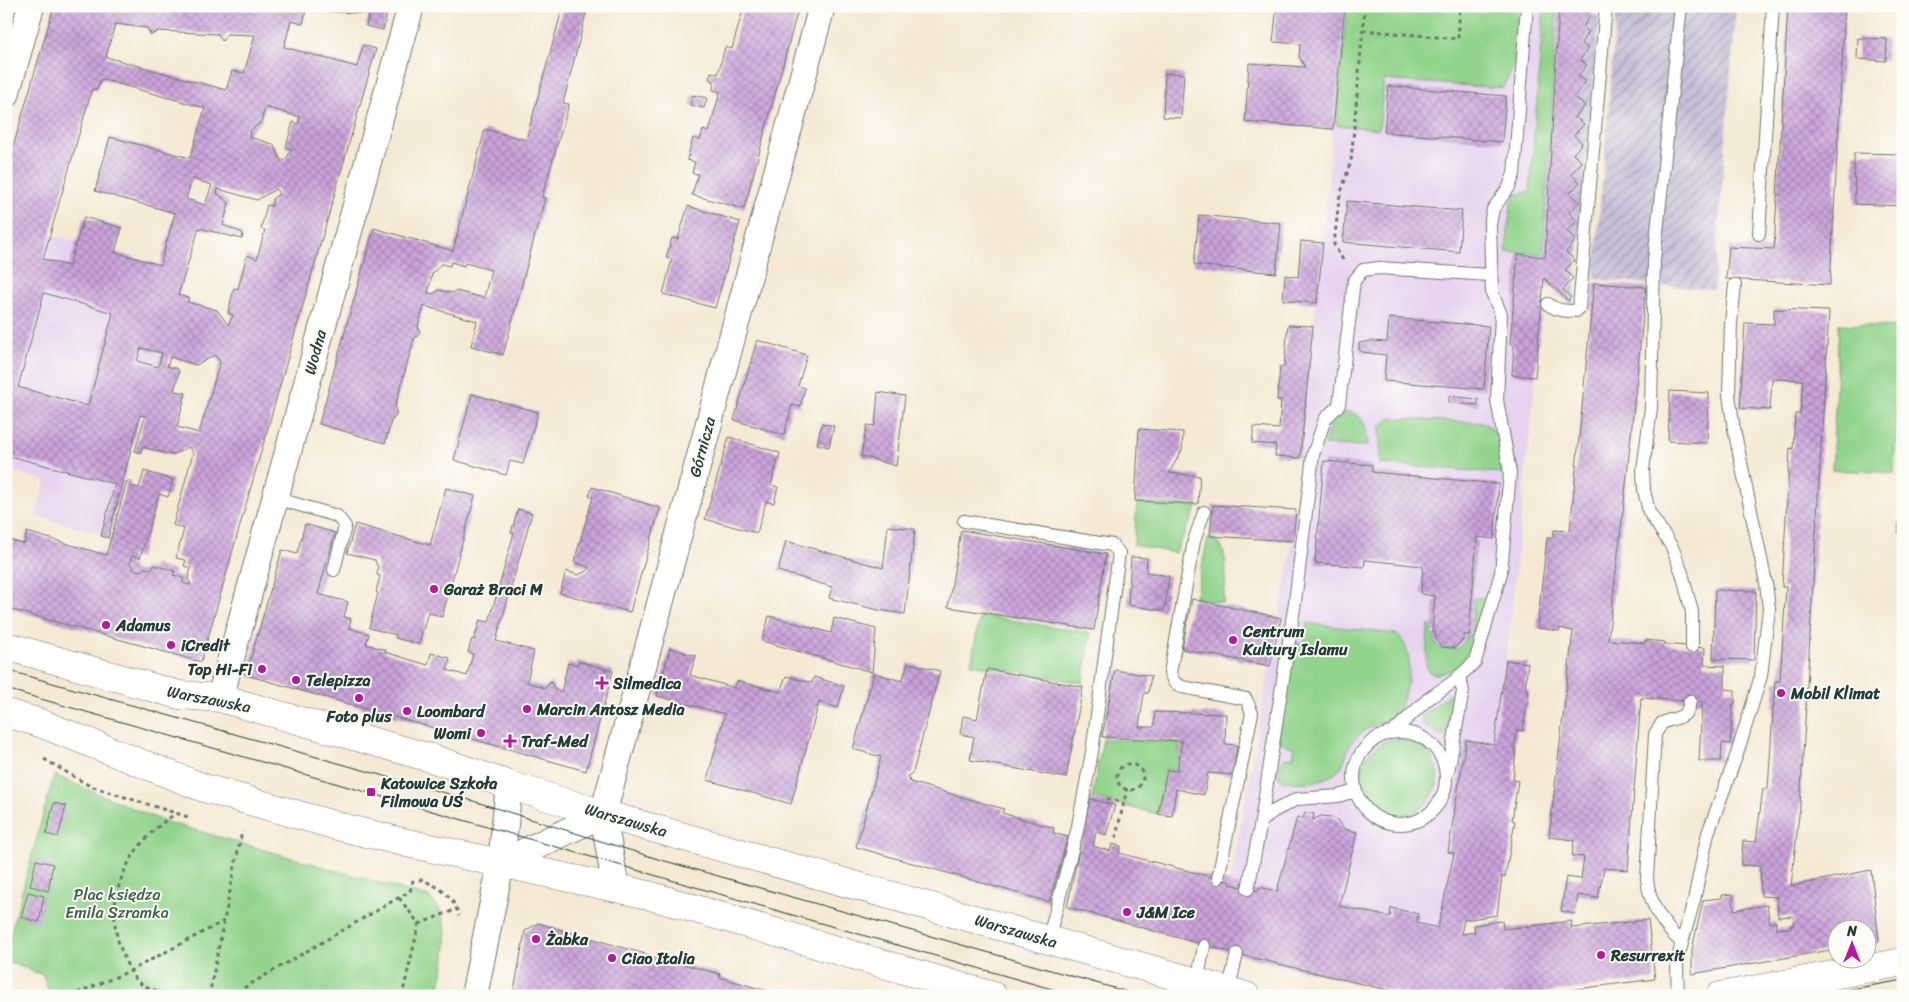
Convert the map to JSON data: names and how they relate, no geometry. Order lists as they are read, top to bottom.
{
  "streets": {
    "street": ["Wodna", "Górnicza", "Warszawska"]
  },
  "crossings": [
    ["Wodna", "Warszawska"],
    ["Górnicza", "Warszawska"]
  ],
  "parks": ["Plac księdza Emila Szramka"],
  "places": {
    "other": [
      "Garaż Braci M",
      "Adamus",
      "Centrum Kultury Islamu",
      "iCredit",
      "Top Hi-Fi",
      "Telepizza",
      "Mobil Klimat",
      "Foto plus",
      "Marcin Antosz Media",
      "Loombard",
      "Womi",
      "J&M Ice",
      "Żabka",
      "Resurrexit",
      "Ciao Italia"
    ],
    "health": ["Silmedica", "Traf-Med"],
    "transit": ["Katowice Szkoła Filmowa UŚ"]
  },
  "north": "top"
}
